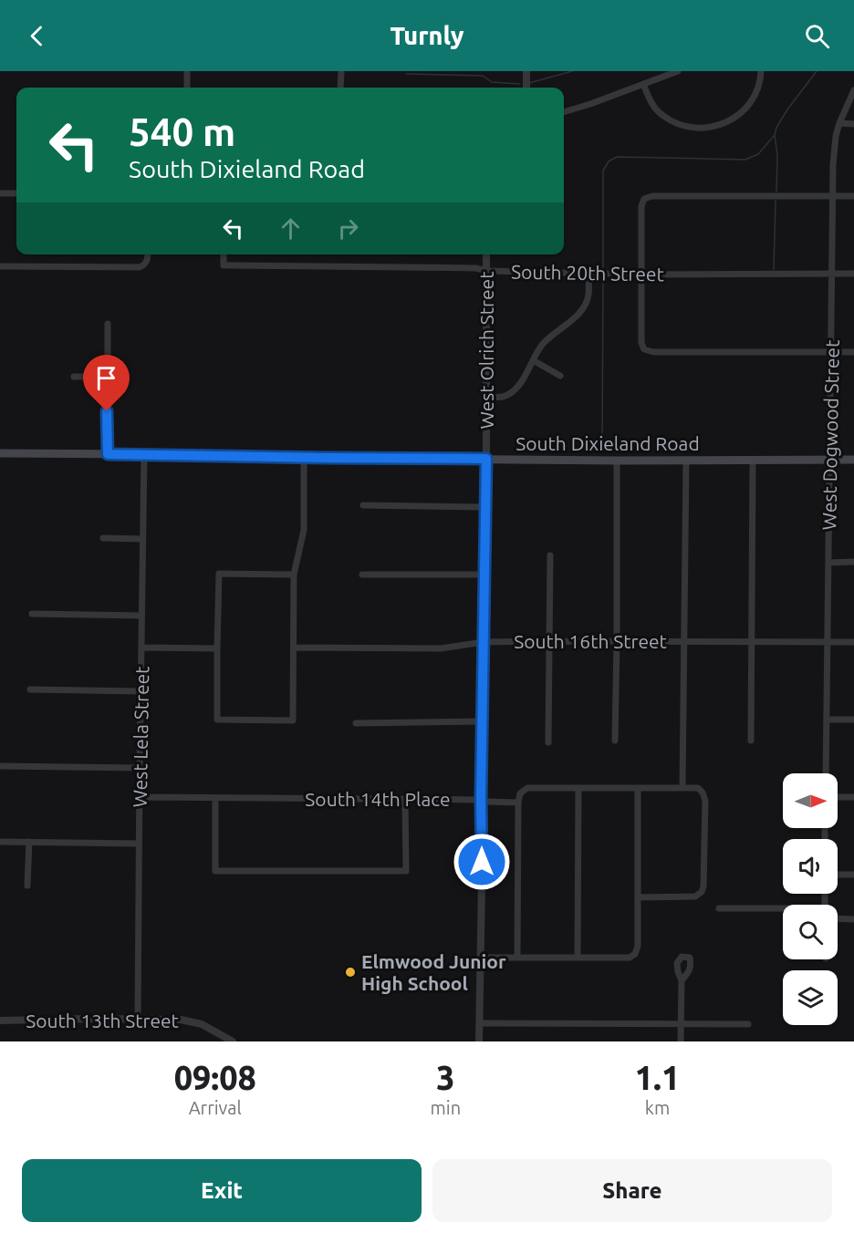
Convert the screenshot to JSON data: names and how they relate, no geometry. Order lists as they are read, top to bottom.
{
  "streets": {
    "main road": ["South Dixieland Road"],
    "street": [
      "South 20th Street",
      "West Olrich Street",
      "West Dogwood Street",
      "South 16th Street",
      "West Lela Street",
      "South 14th Place",
      "South 13th Street"
    ]
  },
  "crossings": [
    ["South 20th Street", "West Olrich Street"],
    ["South 20th Street", "West Dogwood Street"],
    ["West Olrich Street", "South Dixieland Road"],
    ["West Olrich Street", "South 16th Street"],
    ["West Olrich Street", "South 14th Place"],
    ["West Dogwood Street", "South Dixieland Road"],
    ["West Dogwood Street", "South 16th Street"],
    ["South Dixieland Road", "West Lela Street"],
    ["West Lela Street", "South 14th Place"],
    ["West Lela Street", "South 13th Street"]
  ],
  "places": ["Elmwood Junior High School"],
  "north": "right",
  "page": {
    "header": "Turnly",
    "turn": ["540 m", "South Dixieland Road"],
    "eta": [
      "09:08",
      "Arrival",
      "3",
      "min",
      "1.1",
      "km"
    ],
    "buttons": ["Exit", "Share"]
  }
}
